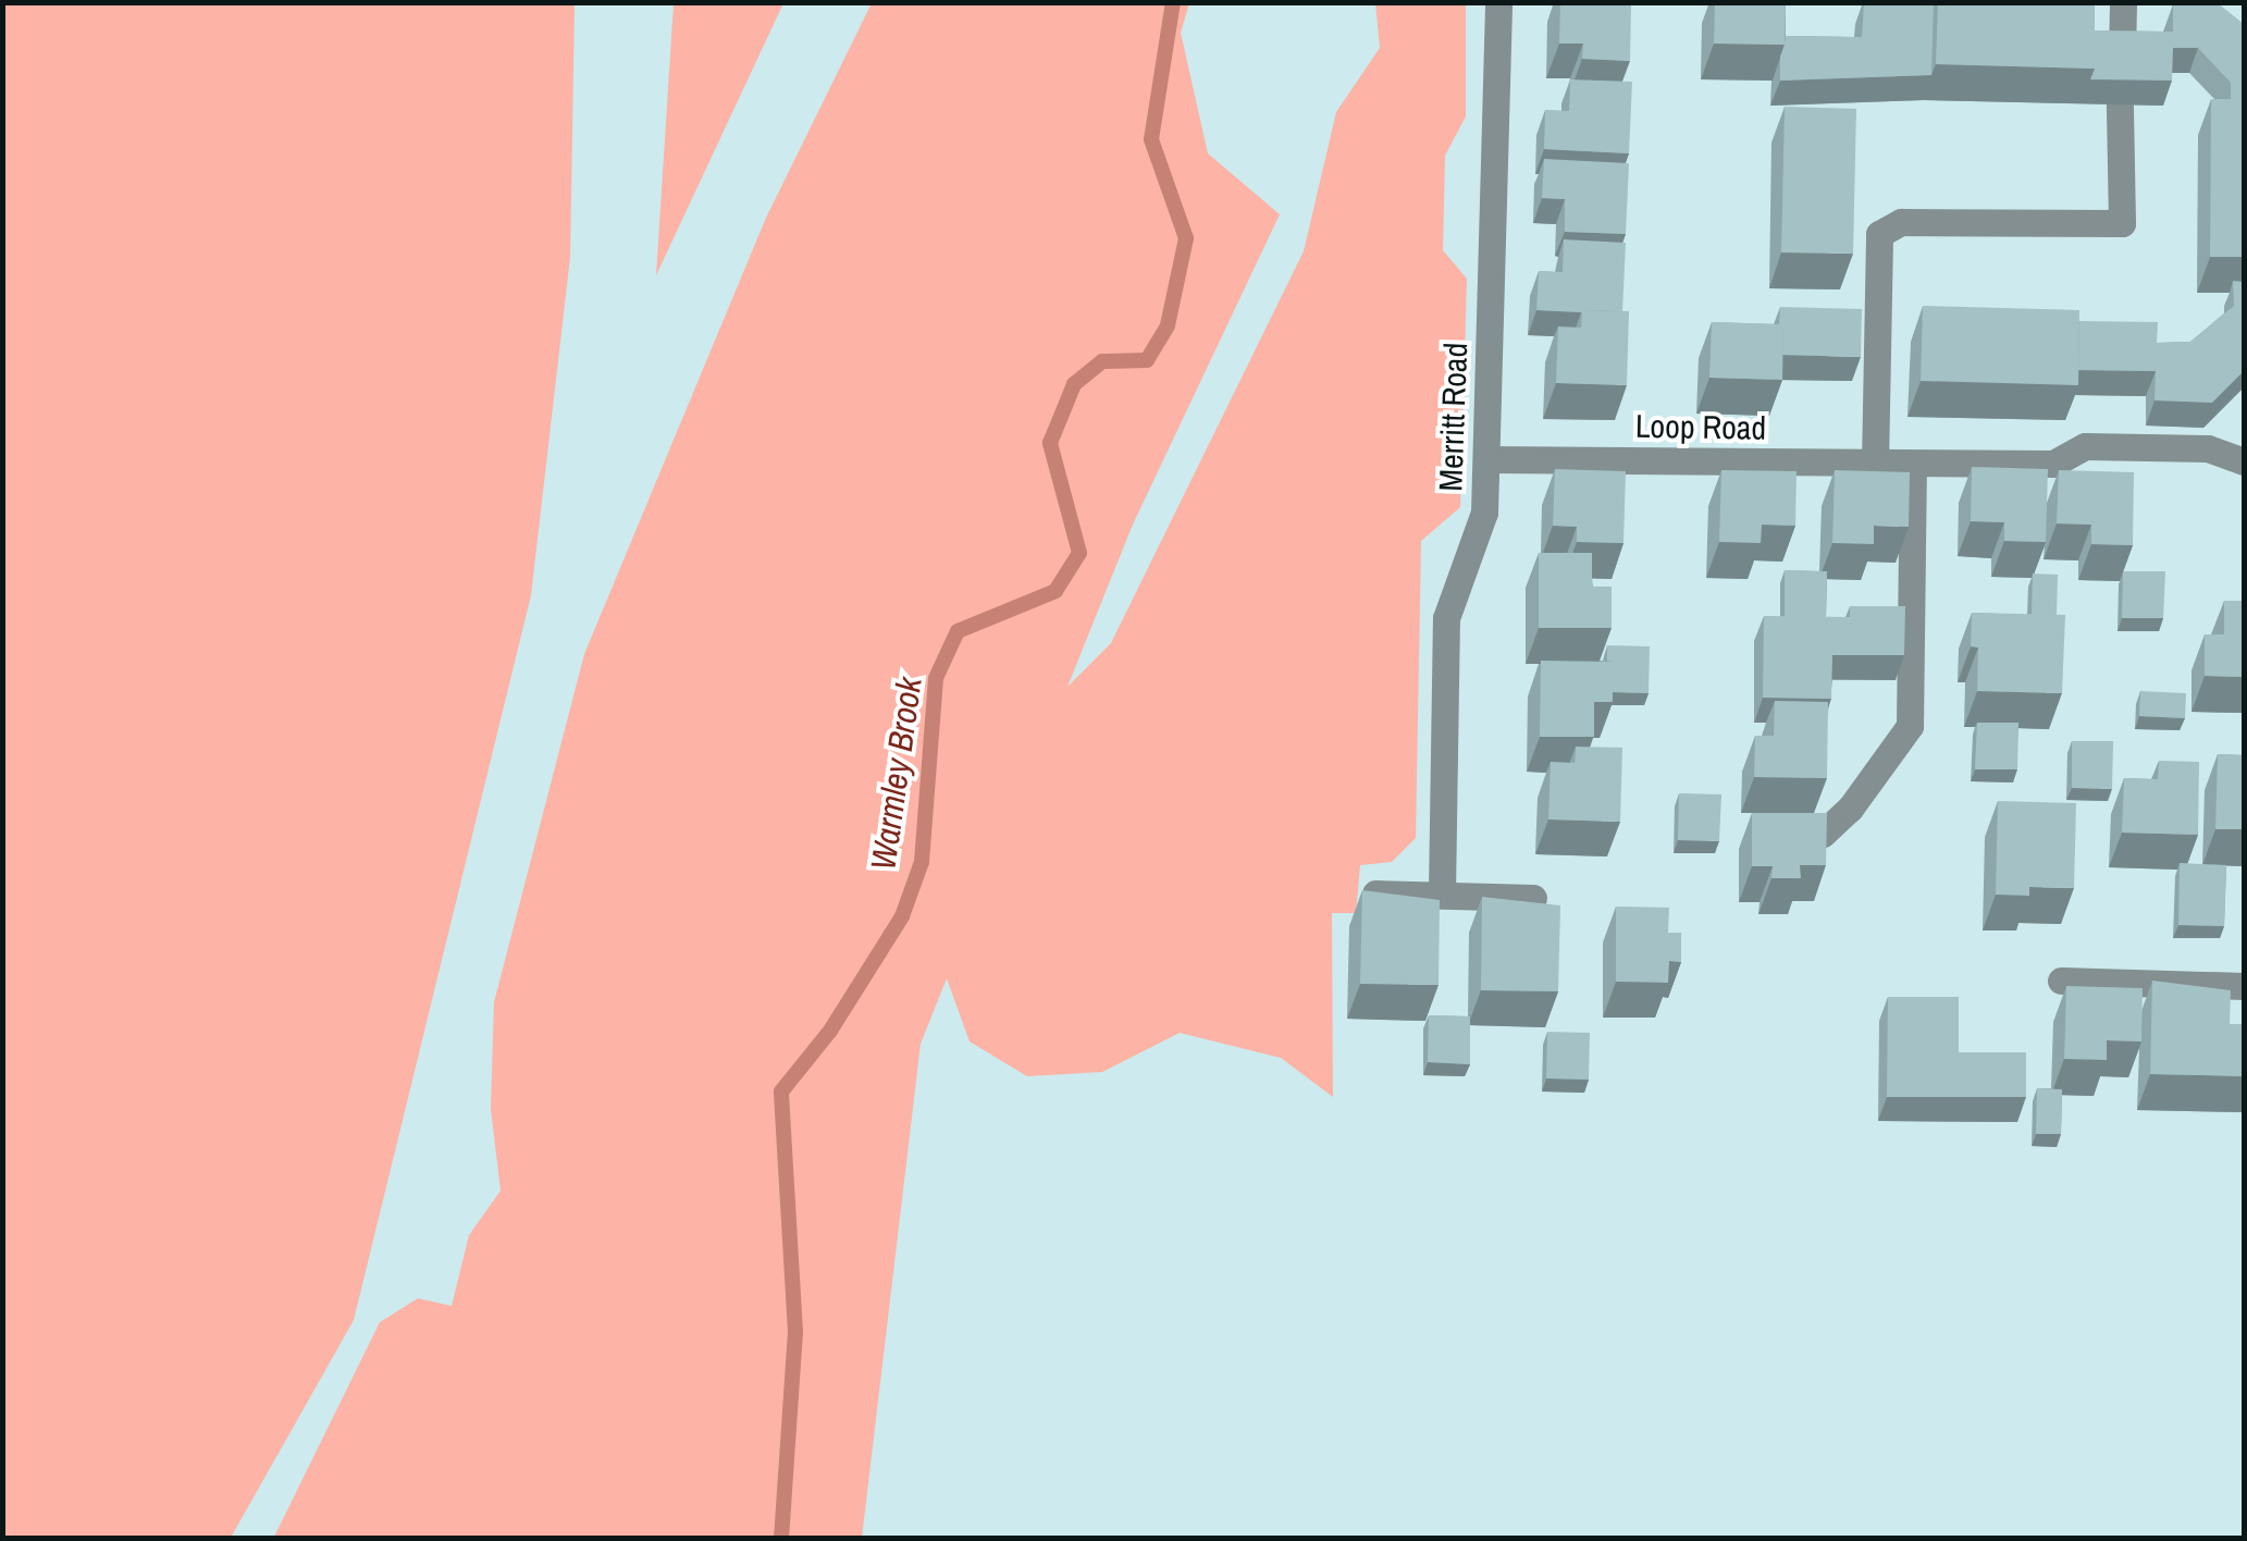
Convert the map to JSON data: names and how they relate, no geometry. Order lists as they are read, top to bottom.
{
  "streets": {
    "street": ["Merritt Road", "Loop Road"]
  },
  "crossings": [
    ["Merritt Road", "Loop Road"]
  ],
  "water": ["Warmley Brook"]
}
